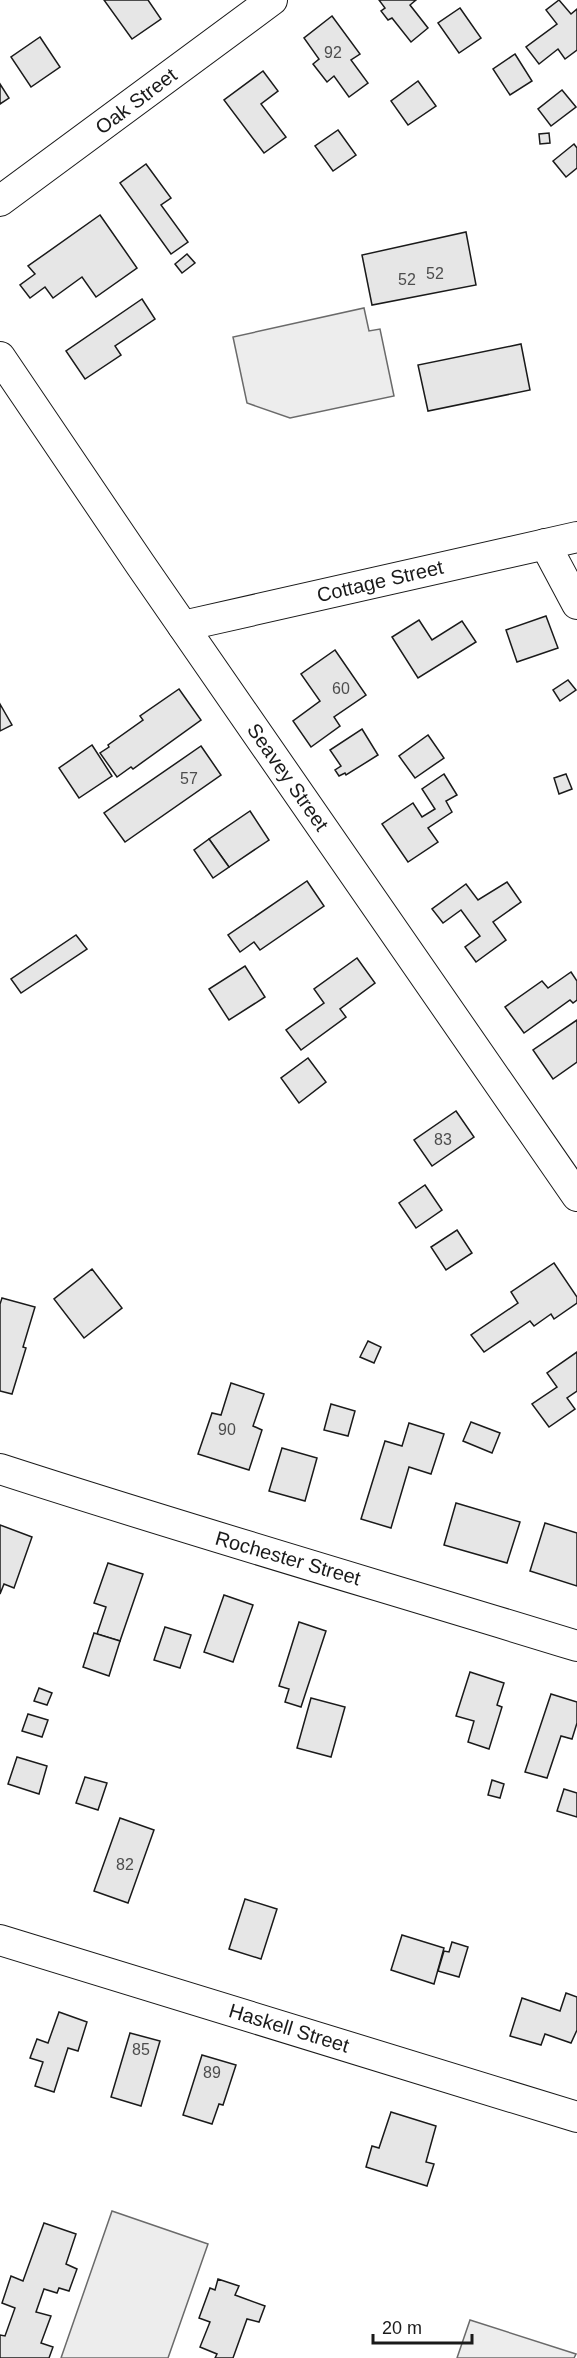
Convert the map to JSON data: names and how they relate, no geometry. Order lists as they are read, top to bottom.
{
  "streets": {
    "street": [
      "Oak Street",
      "Cottage Street",
      "Seavey Street",
      "Rochester Street",
      "Haskell Street"
    ]
  },
  "crossings": [
    ["Cottage Street", "Seavey Street"]
  ],
  "house_numbers": [
    "92",
    "52",
    "52",
    "60",
    "57",
    "83",
    "90",
    "82",
    "85",
    "89"
  ],
  "scale_bar": "20 m"
}
